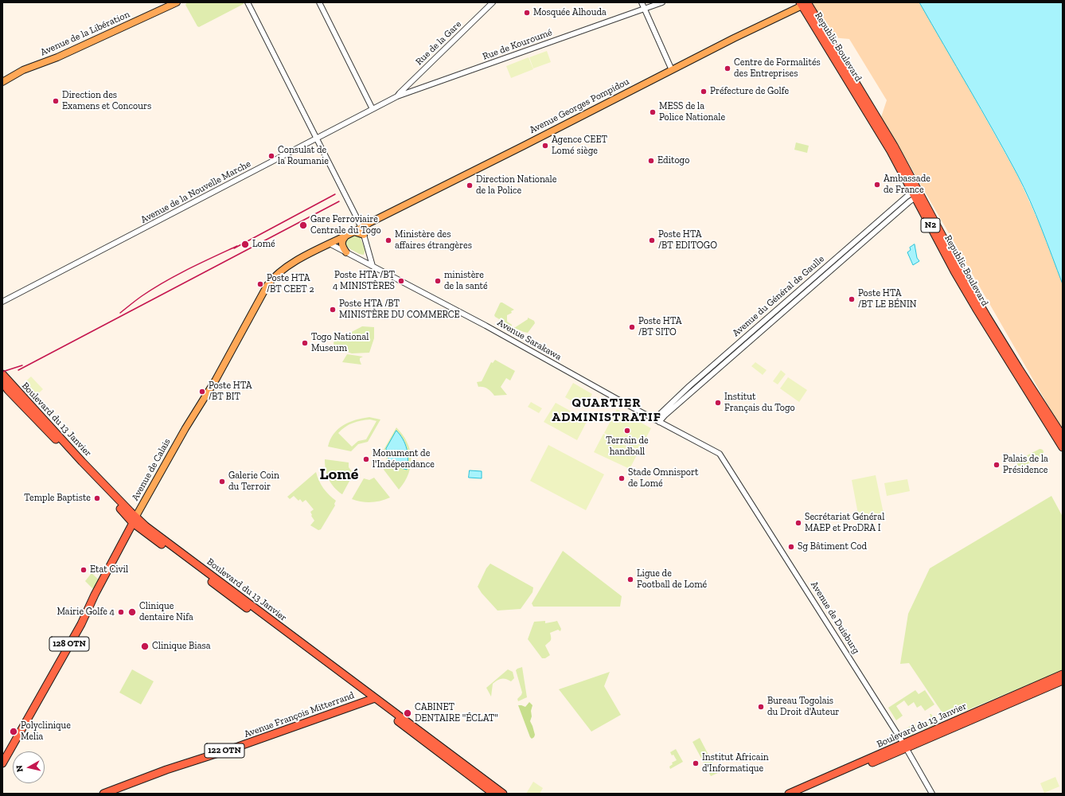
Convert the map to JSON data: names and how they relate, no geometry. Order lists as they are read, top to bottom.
{
  "streets": {
    "highway": [
      "Republic Boulevard",
      "N2",
      "Boulevard du 13 Janvier",
      "Avenue de Calais",
      "128 OTN",
      "Avenue François Mitterrand",
      "122 OTN"
    ],
    "main road": ["Avenue de la Libération", "Avenue Georges Pompidou"],
    "street": [
      "Rue de la Gare",
      "Rue de Kouroumé",
      "Avenue de la Nouvelle Marche",
      "Avenue du Général de Gaulle",
      "Avenue Sarakawa",
      "Avenue de Duisburg"
    ]
  },
  "crossings": [
    ["Rue de la Gare", "Rue de Kouroumé"],
    ["Rue de la Gare", "Avenue de la Nouvelle Marche"],
    ["Rue de Kouroumé", "Avenue de la Nouvelle Marche"],
    ["Republic Boulevard", "Avenue Georges Pompidou"],
    ["Republic Boulevard", "Avenue du Général de Gaulle"],
    ["Avenue Georges Pompidou", "Avenue de Calais"],
    ["Avenue du Général de Gaulle", "Avenue Sarakawa"],
    ["Avenue Sarakawa", "Avenue de Calais"],
    ["Avenue Sarakawa", "Avenue de Duisburg"],
    ["Boulevard du 13 Janvier", "Avenue de Calais"],
    ["Boulevard du 13 Janvier", "Avenue de Duisburg"],
    ["Boulevard du 13 Janvier", "Avenue François Mitterrand"]
  ],
  "districts": ["QUARTIER ADMINISTRATIF", "Lomé"],
  "places": [
    "Mosquée Alhouda",
    "Centre de Formalités des Entreprises",
    "Préfecture de Golfe",
    "Direction des Examens et Concours",
    "MESS de la Police Nationale",
    "Agence CEET Lomé siège",
    "Consulat de la Roumanie",
    "Editogo",
    "Ambassade de France",
    "Direction Nationale de la Police",
    "Gare Ferroviaire Centrale du Togo",
    "Ministère des affaires étrangères",
    "Poste HTA /BT EDITOGO",
    "Lomé",
    "Poste HTA /BT 4 MINISTÈRES",
    "ministère de la santé",
    "Poste HTA /BT CEET 2",
    "Poste HTA /BT LE BÉNIN",
    "Poste HTA /BT MINISTÈRE DU COMMERCE",
    "Poste HTA /BT SITO",
    "Togo National Museum",
    "Poste HTA /BT BIT",
    "Institut Français du Togo",
    "Terrain de handball",
    "Monument de l'Indépendance",
    "Palais de la Présidence",
    "Stade Omnisport de Lomé",
    "Galerie Coin du Terroir",
    "Temple Baptiste",
    "Secrétariat Général MAEP et ProDRA I",
    "Sg Bâtiment Cod",
    "Etat Civil",
    "Ligue de Football de Lomé",
    "Mairie Golfe 4",
    "Clinique dentaire Nifa",
    "Clinique Biasa",
    "Bureau Togolais du Droit d'Auteur",
    "CABINET DENTAIRE \"ÉCLAT\"",
    "Polyclinique Melia",
    "Institut Africain d'Informatique"
  ],
  "north": "left"
}
